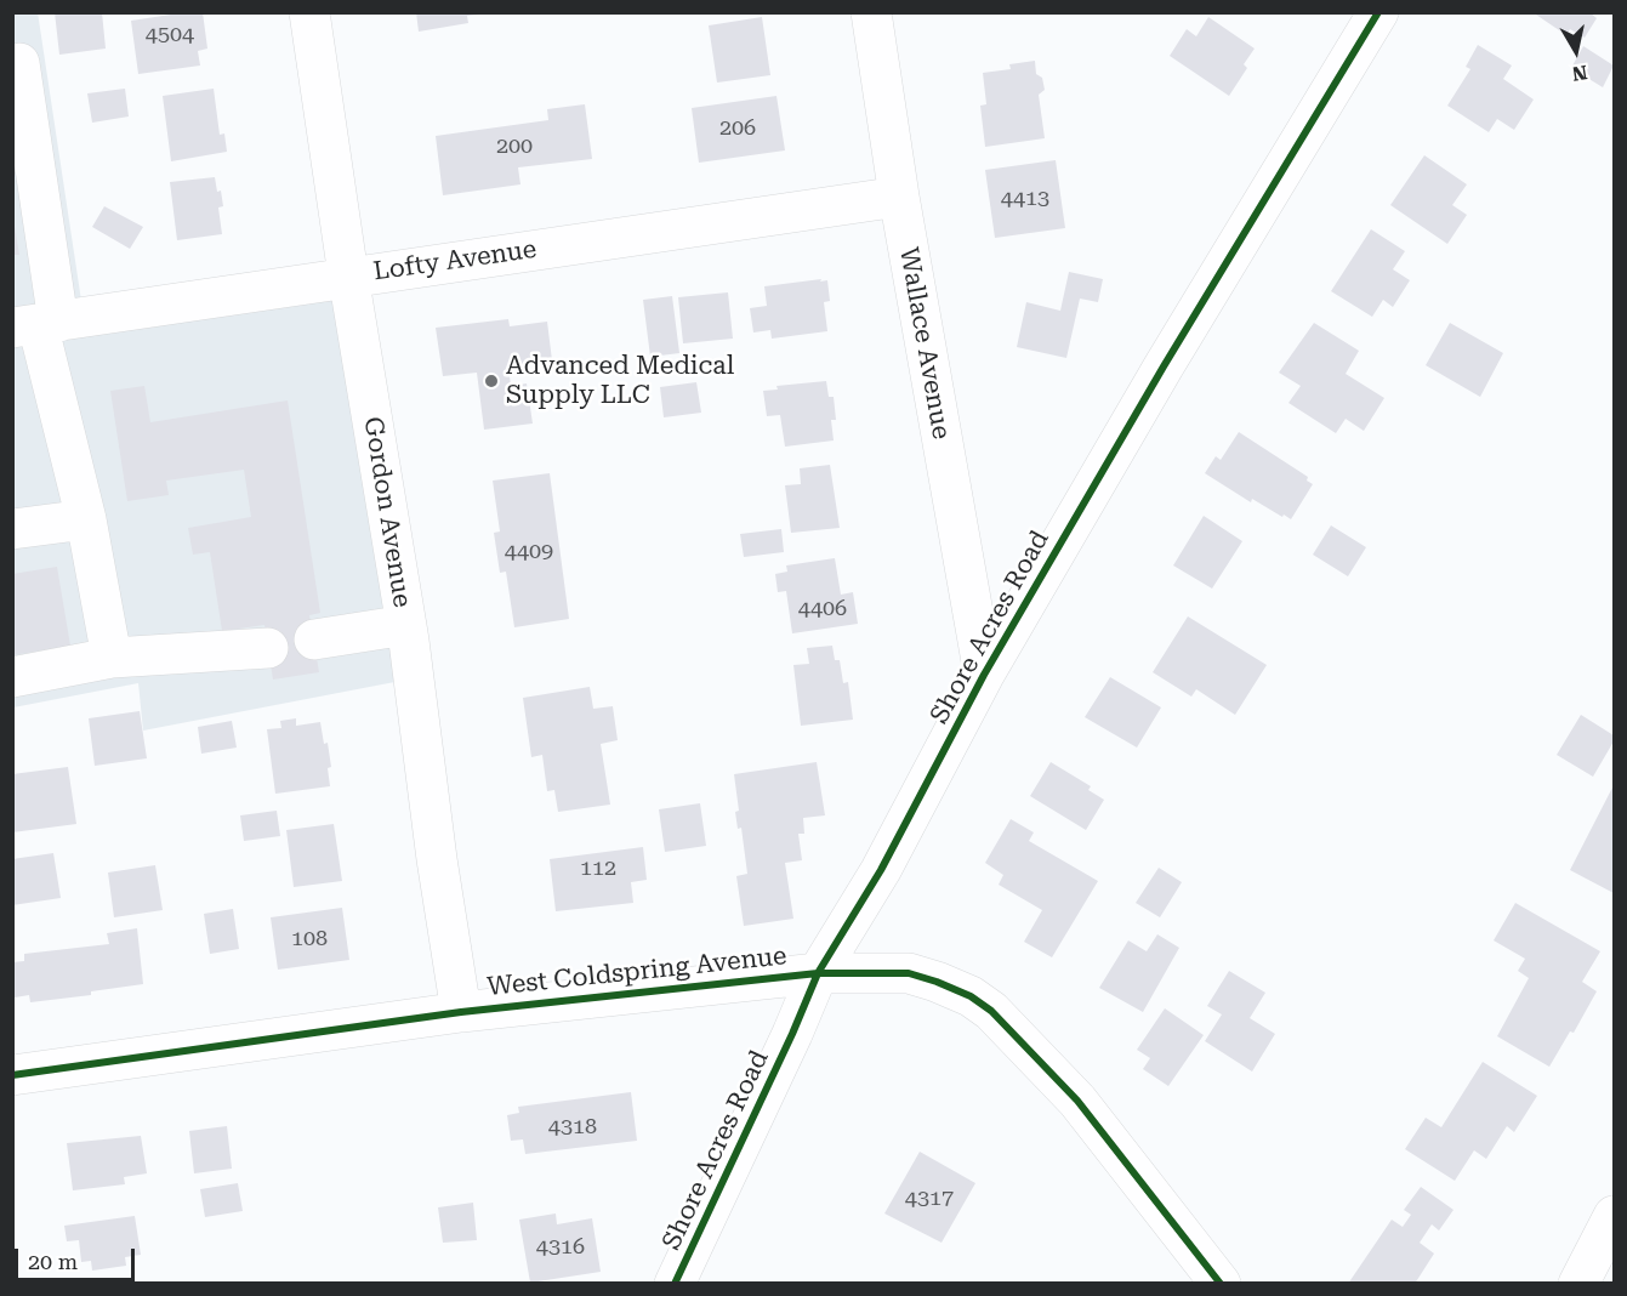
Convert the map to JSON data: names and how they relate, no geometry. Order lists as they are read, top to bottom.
{
  "streets": {
    "street": [
      "Lofty Avenue",
      "Wallace Avenue",
      "Gordon Avenue",
      "Shore Acres Road",
      "West Coldspring Avenue"
    ]
  },
  "crossings": [
    ["Lofty Avenue", "Wallace Avenue"],
    ["Lofty Avenue", "Gordon Avenue"],
    ["Wallace Avenue", "Shore Acres Road"],
    ["Gordon Avenue", "West Coldspring Avenue"],
    ["Shore Acres Road", "West Coldspring Avenue"]
  ],
  "places": ["Advanced Medical Supply LLC"],
  "house_numbers": [
    "4504",
    "206",
    "200",
    "4413",
    "4409",
    "4406",
    "112",
    "108",
    "4318",
    "4317",
    "4316"
  ],
  "scale_bar": "20 m",
  "north": "bottom"
}
